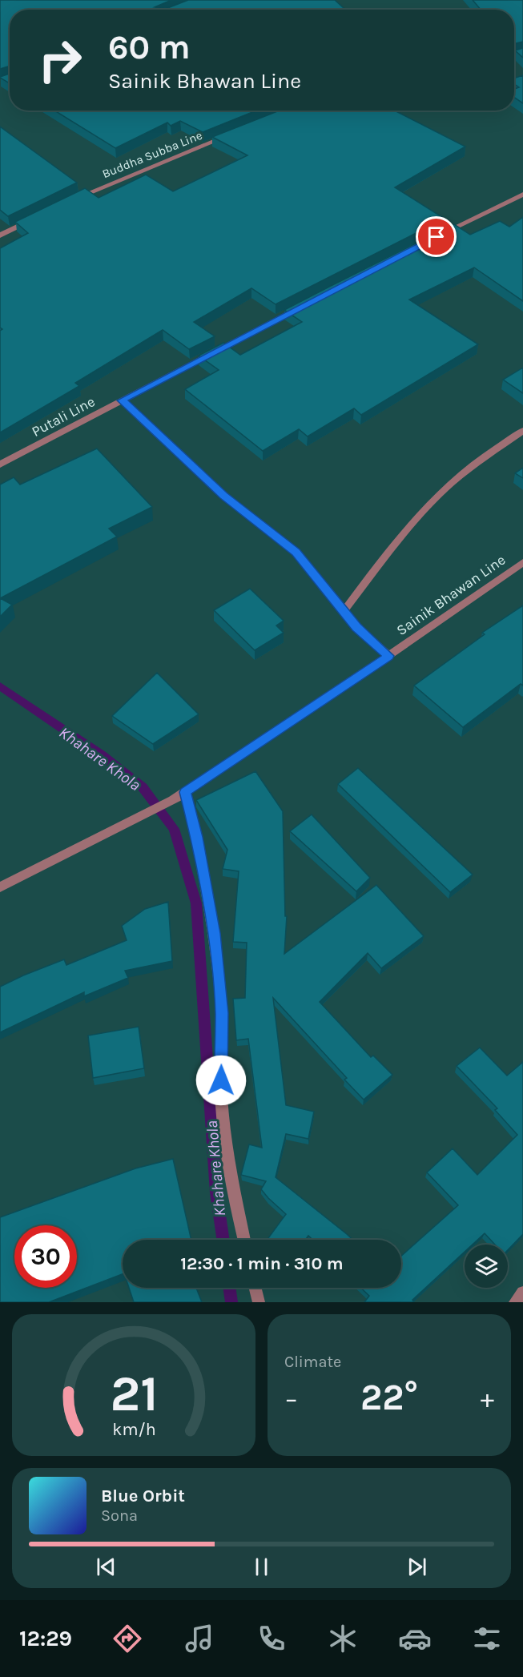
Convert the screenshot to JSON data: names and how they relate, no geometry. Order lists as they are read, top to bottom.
{
  "streets": {
    "street": ["Buddha Subba Line", "Putali Line", "Sainik Bhawan Line"]
  },
  "water": ["Khahare Khola"],
  "page": {
    "turn": ["60 m", "Sainik Bhawan Line"],
    "limit": "30",
    "trip": "12:30 · 1 min · 310 m",
    "tile": "Climate",
    "heat": ["−", "22°", "+"],
    "song": ["Blue Orbit", "Sona"],
    "tabs": "12:29",
    "gauge": ["21", "km/h"]
  }
}
